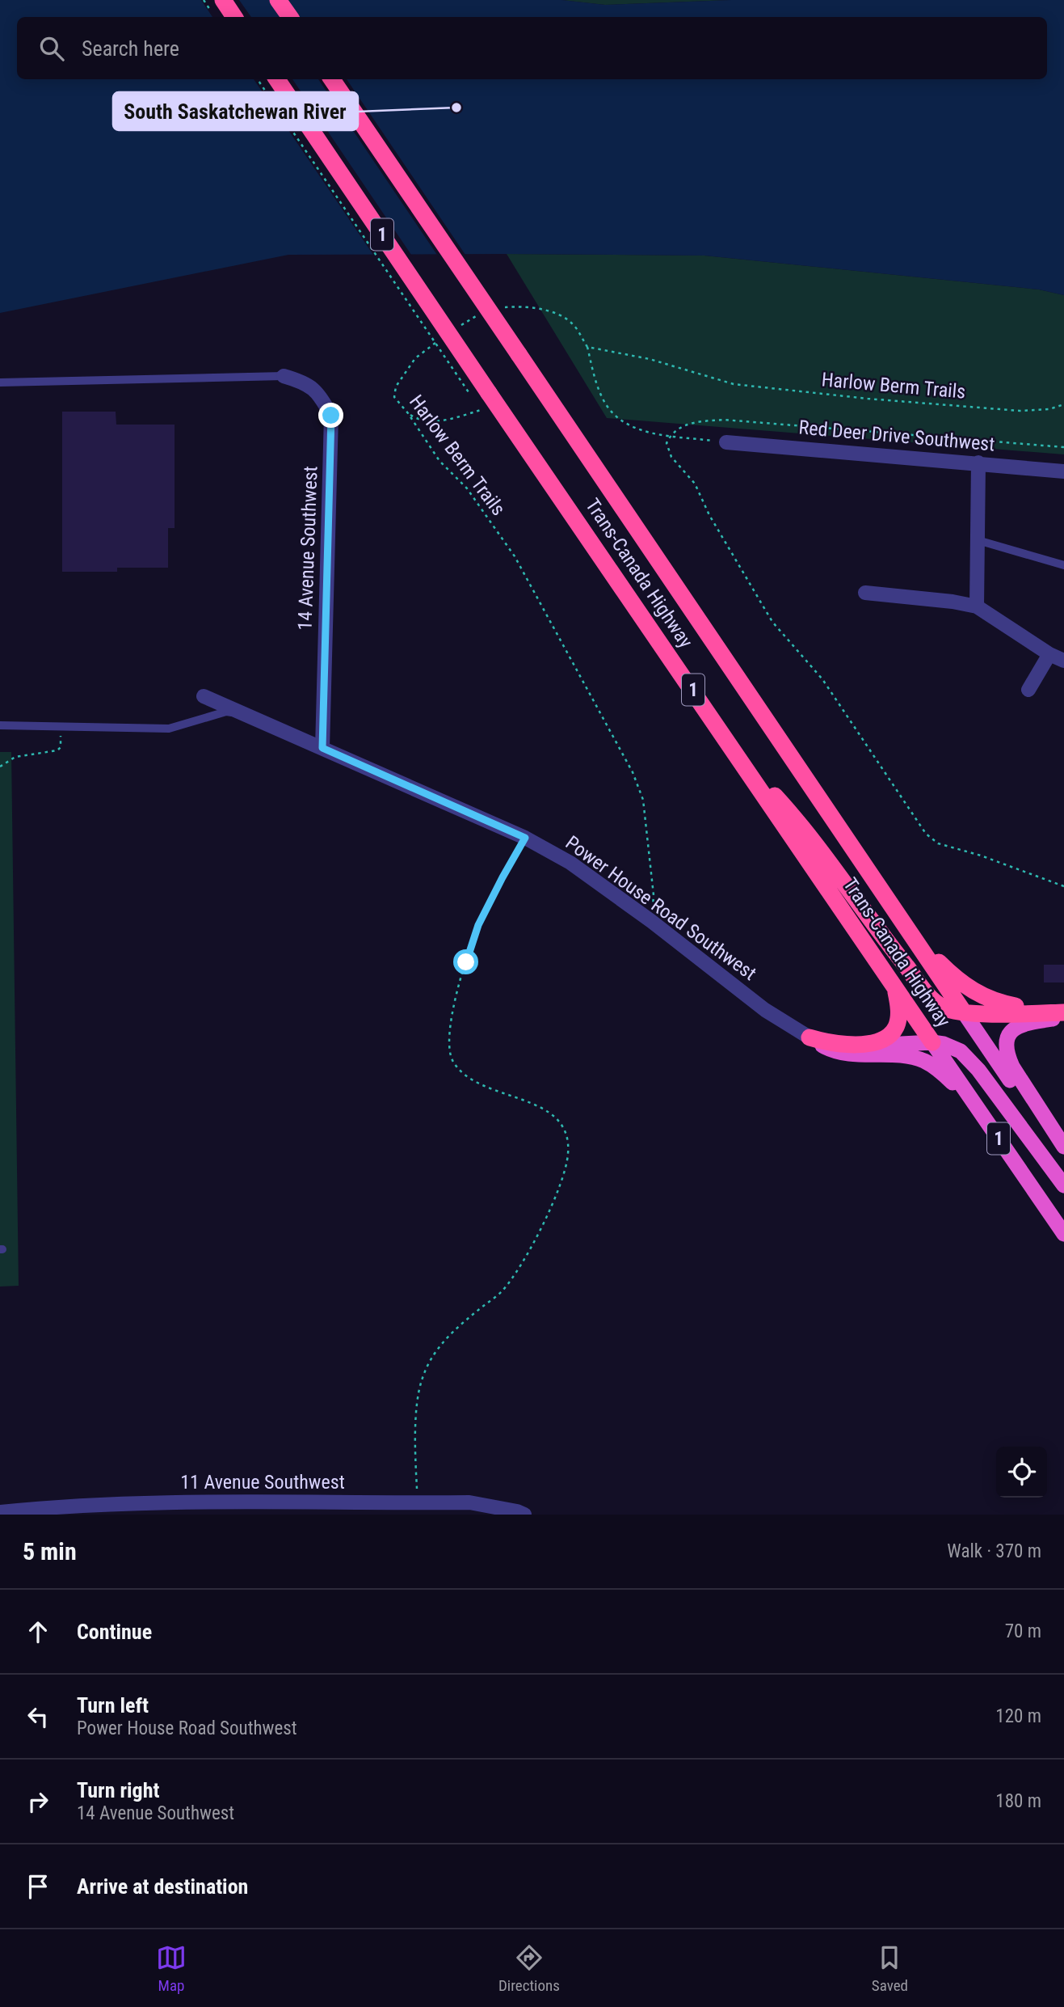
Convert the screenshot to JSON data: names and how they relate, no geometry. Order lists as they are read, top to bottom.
{
  "streets": {
    "highway": ["1", "Trans-Canada Highway"],
    "street": [
      "Red Deer Drive Southwest",
      "14 Avenue Southwest",
      "Power House Road Southwest",
      "11 Avenue Southwest"
    ],
    "path": ["Harlow Berm Trails"]
  },
  "crossings": [
    ["Harlow Berm Trails", "Power House Road Southwest"],
    ["14 Avenue Southwest", "Power House Road Southwest"]
  ],
  "places": ["South Saskatchewan River"],
  "page": {
    "search": "Search here",
    "heading": ["5 min", "Walk · 370 m"],
    "list": [
      ["Continue", "70 m"],
      ["Turn left", "Power House Road Southwest", "120 m"],
      ["Turn right", "14 Avenue Southwest", "180 m"],
      "Arrive at destination"
    ],
    "nav": ["Map", "Directions", "Saved"]
  }
}
